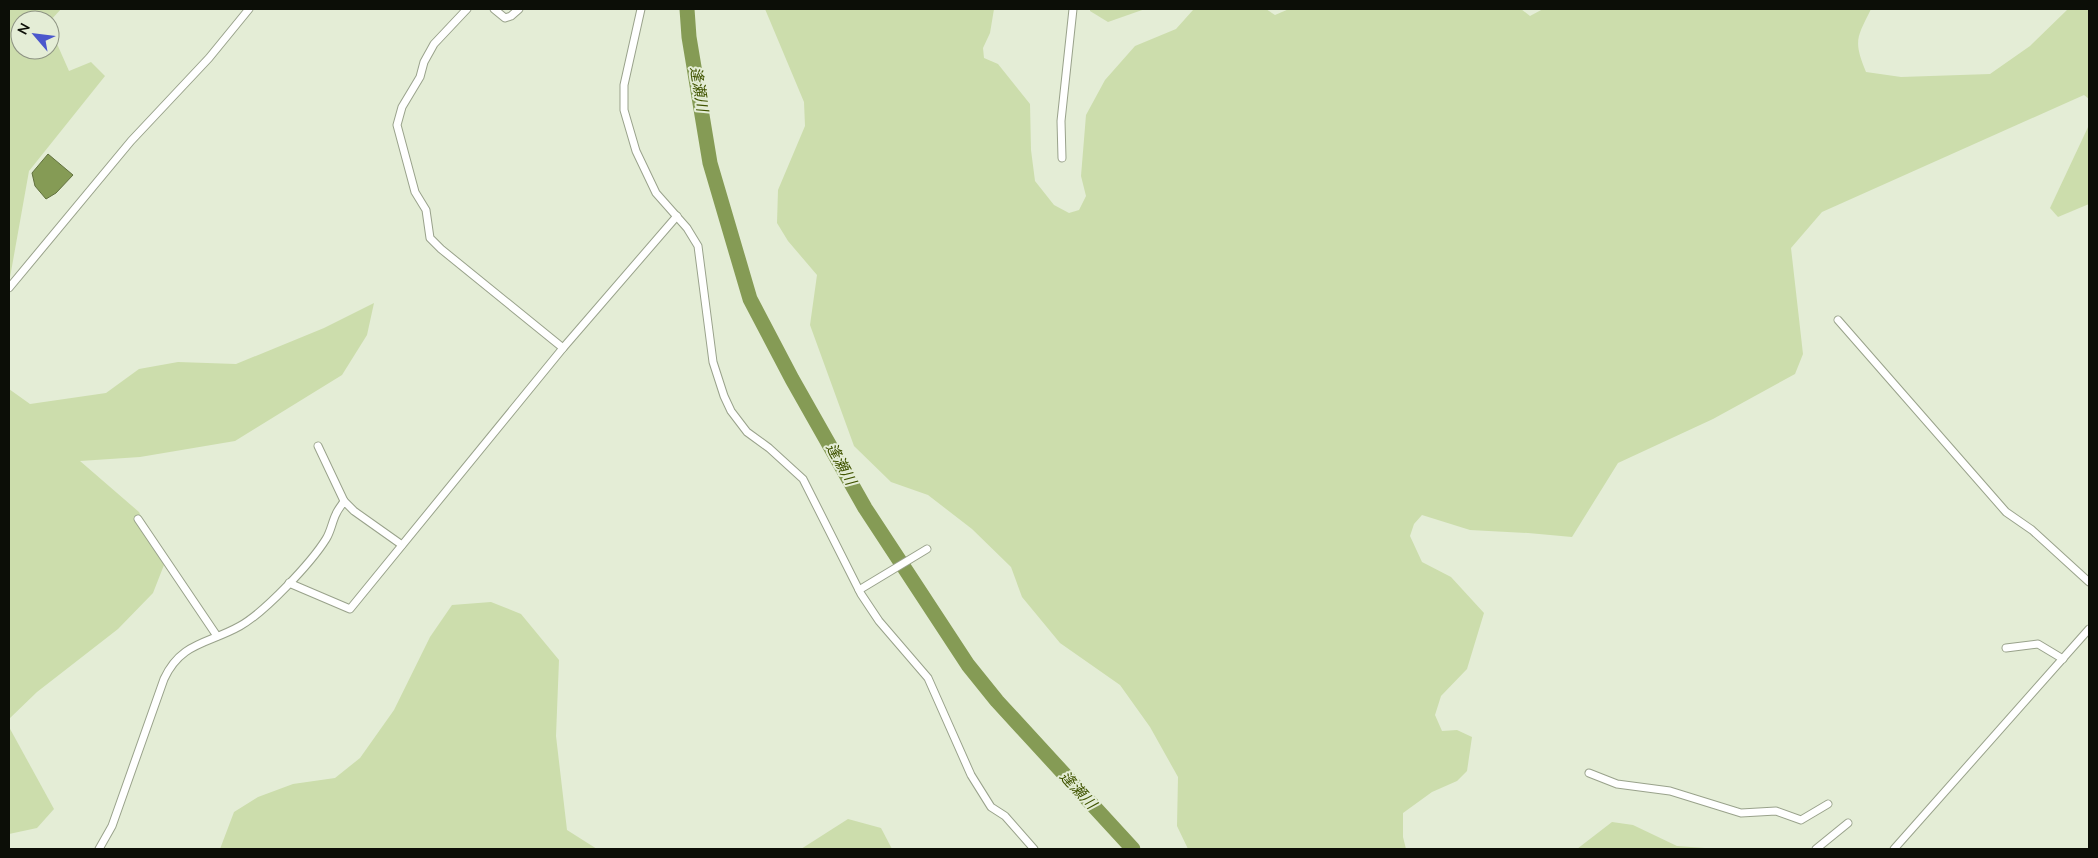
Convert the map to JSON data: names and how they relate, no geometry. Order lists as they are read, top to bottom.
{
  "water": ["逢瀬川"],
  "north": "top left"
}
